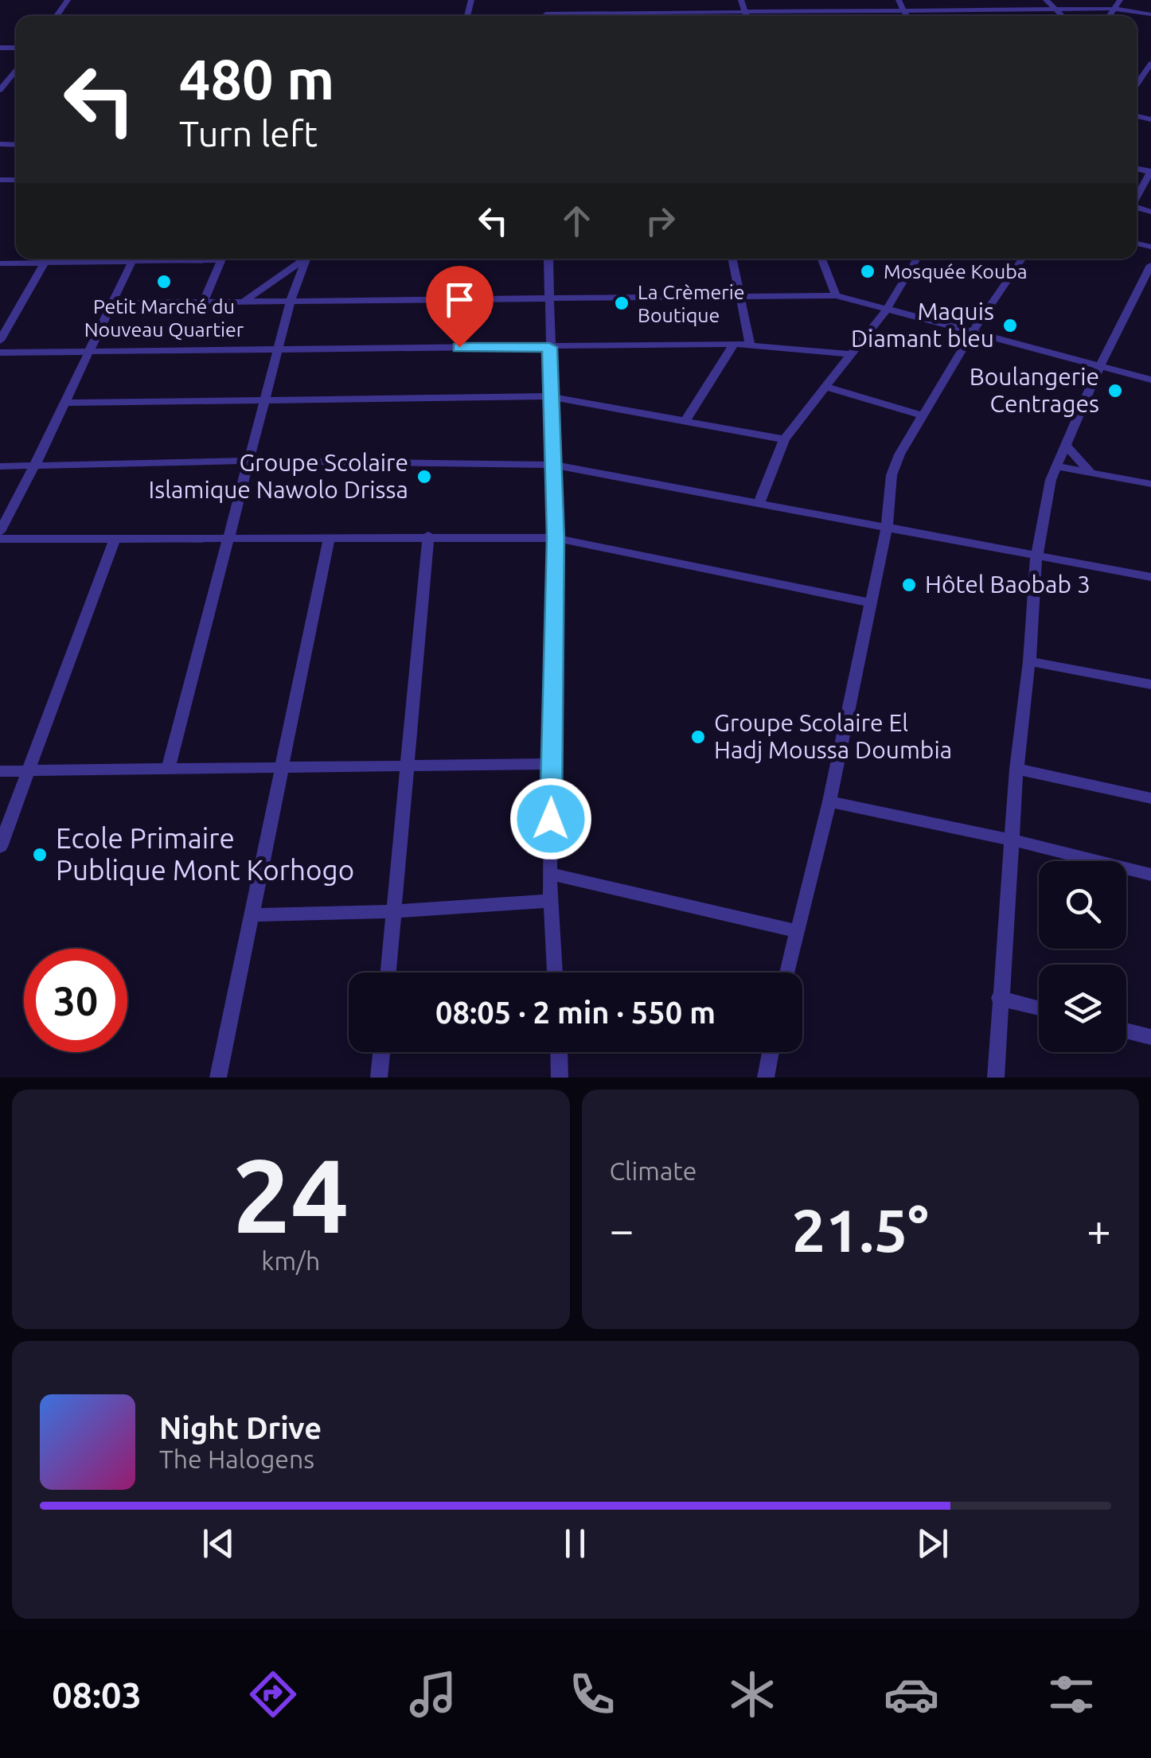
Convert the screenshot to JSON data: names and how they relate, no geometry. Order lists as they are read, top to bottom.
{
  "places": [
    "Mosquée Kouba",
    "Petit Marché du Nouveau Quartier",
    "La Crèmerie Boutique",
    "Maquis Diamant bleu",
    "Boulangerie Centrages",
    "Groupe Scolaire Islamique Nawolo Drissa",
    "Hôtel Baobab 3",
    "Groupe Scolaire El Hadj Moussa Doumbia",
    "Ecole Primaire Publique Mont Korhogo"
  ],
  "page": {
    "turn": ["480 m", "Turn left"],
    "limit": "30",
    "trip": "08:05 · 2 min · 550 m",
    "tile": [
      ["24", "km/h"],
      "Climate"
    ],
    "heat": ["−", "21.5°", "+"],
    "song": ["Night Drive", "The Halogens"],
    "tabs": "08:03"
  }
}
